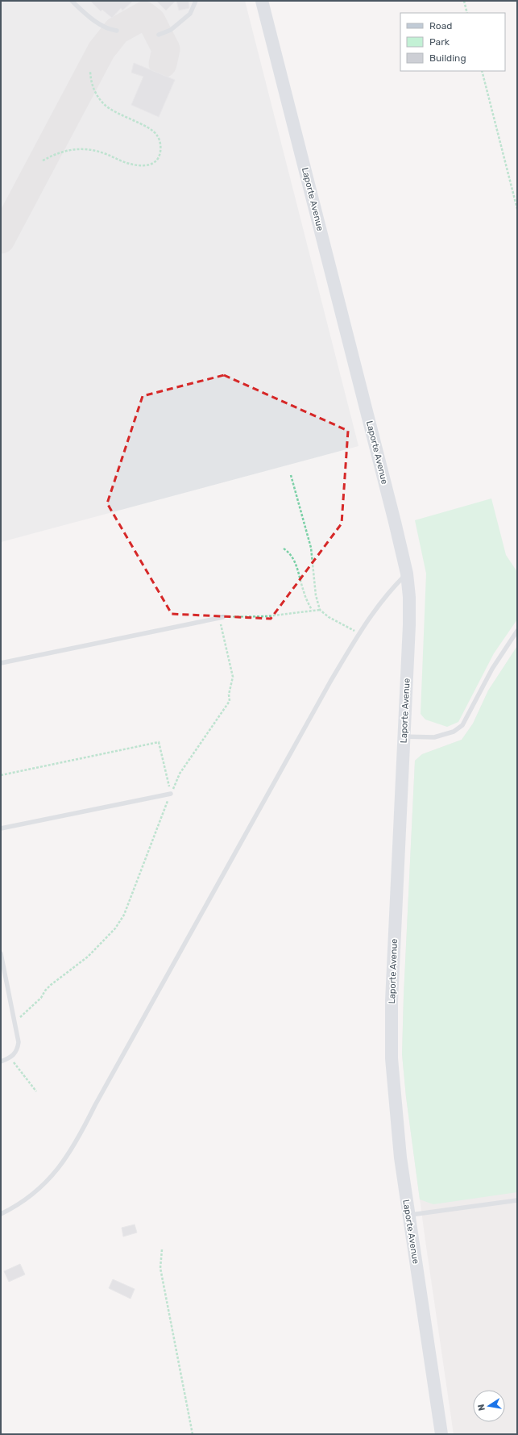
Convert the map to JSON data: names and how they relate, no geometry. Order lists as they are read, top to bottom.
{
  "streets": {
    "street": ["Laporte Avenue"]
  },
  "legend": ["Road", "Park", "Building"],
  "north": "left"
}
